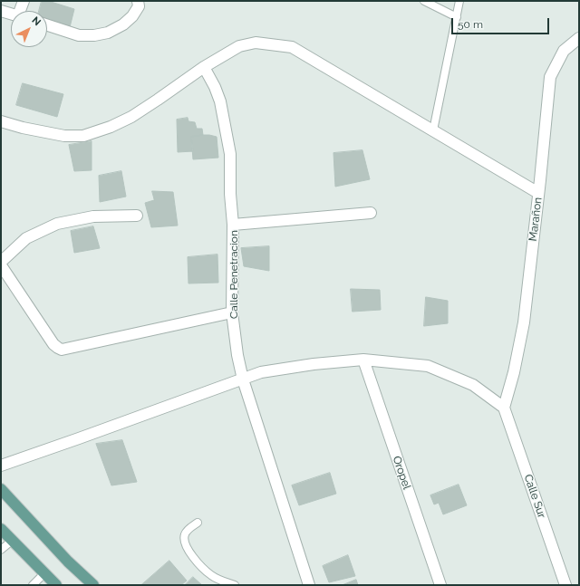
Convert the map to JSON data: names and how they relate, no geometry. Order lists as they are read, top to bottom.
{
  "streets": {
    "street": [
      "Marañon",
      "Calle Penetracion",
      "Oropel",
      "Calle Sur"
    ]
  },
  "crossings": [
    ["Marañon", "Calle Sur"]
  ],
  "scale_bar": "50 m",
  "north": "top right"
}
